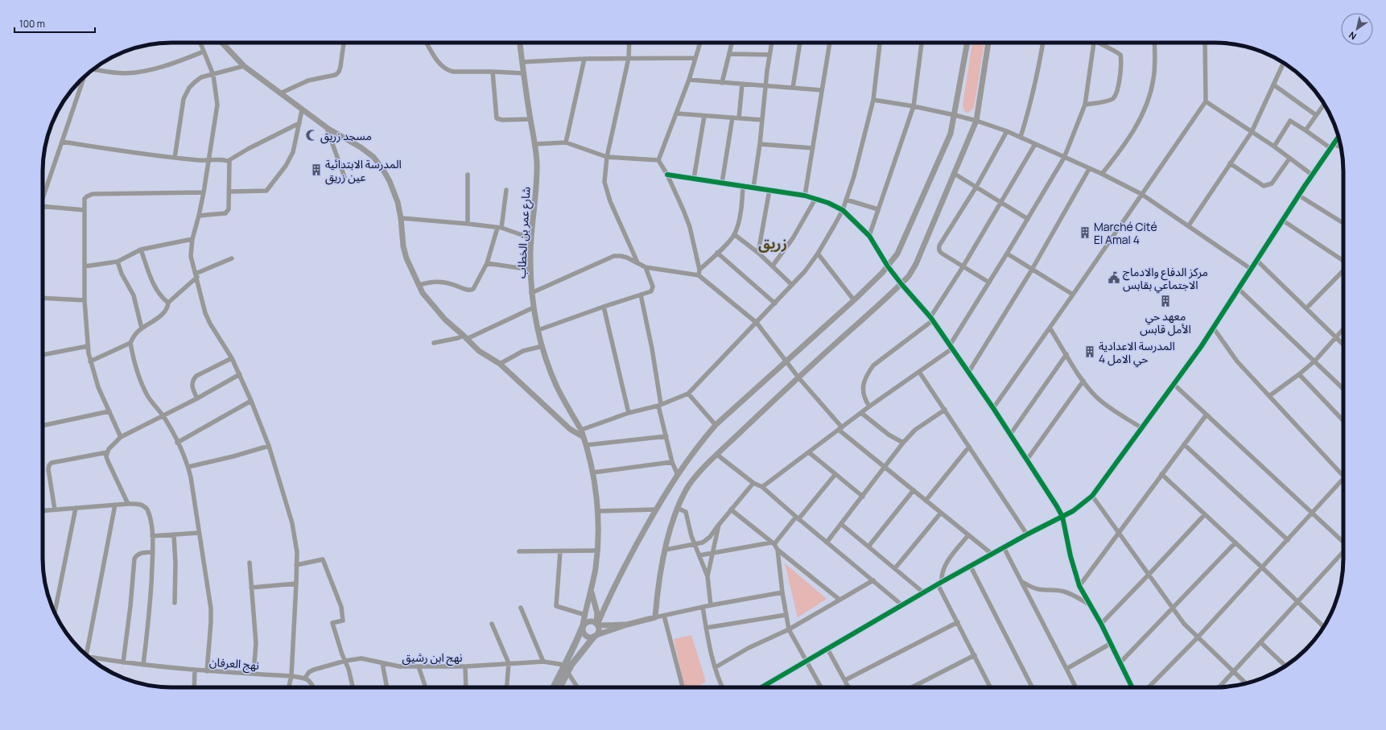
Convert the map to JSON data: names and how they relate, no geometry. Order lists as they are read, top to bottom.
{
  "streets": {
    "street": ["شارع عمر بن الخطاب", "نهج ابن رشيق", "نهج العرفان"]
  },
  "crossings": [
    ["نهج ابن رشيق", "نهج العرفان"]
  ],
  "districts": ["زريق"],
  "places": {
    "mosque": ["مسجد زريق"],
    "building": [
      "المدرسة الابتدائية عين زريق",
      "Marché Cité El Amal 4",
      "معهد حي الأمل قابس",
      "المدرسة الاعدادية حي الامل 4"
    ],
    "public building": ["مركز الدفاع والادماج الاجتماعي بقابس"]
  },
  "scale_bar": "100 m",
  "north": "bottom left"
}
